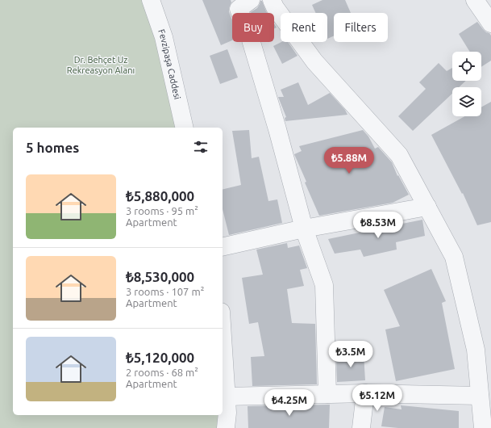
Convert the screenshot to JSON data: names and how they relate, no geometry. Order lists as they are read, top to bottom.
{
  "streets": {
    "street": ["Fevzipaşa Caddesi"]
  },
  "parks": ["Dr. Behçet Uz Rekreasyon Alanı"],
  "page": {
    "chip": ["Buy", "Rent", "Filters"],
    "heading": "5 homes",
    "price": [
      "₺5.88M",
      "₺8.53M",
      "₺3.5M",
      "₺5.12M",
      "₺4.25M"
    ],
    "list": [
      {
        "name": "₺5,880,000",
        "note": "3 rooms · 95 m² · Apartment"
      },
      {
        "name": "₺8,530,000",
        "note": "3 rooms · 107 m² · Apartment"
      },
      {
        "name": "₺5,120,000",
        "note": "2 rooms · 68 m² · Apartment"
      }
    ]
  }
}
